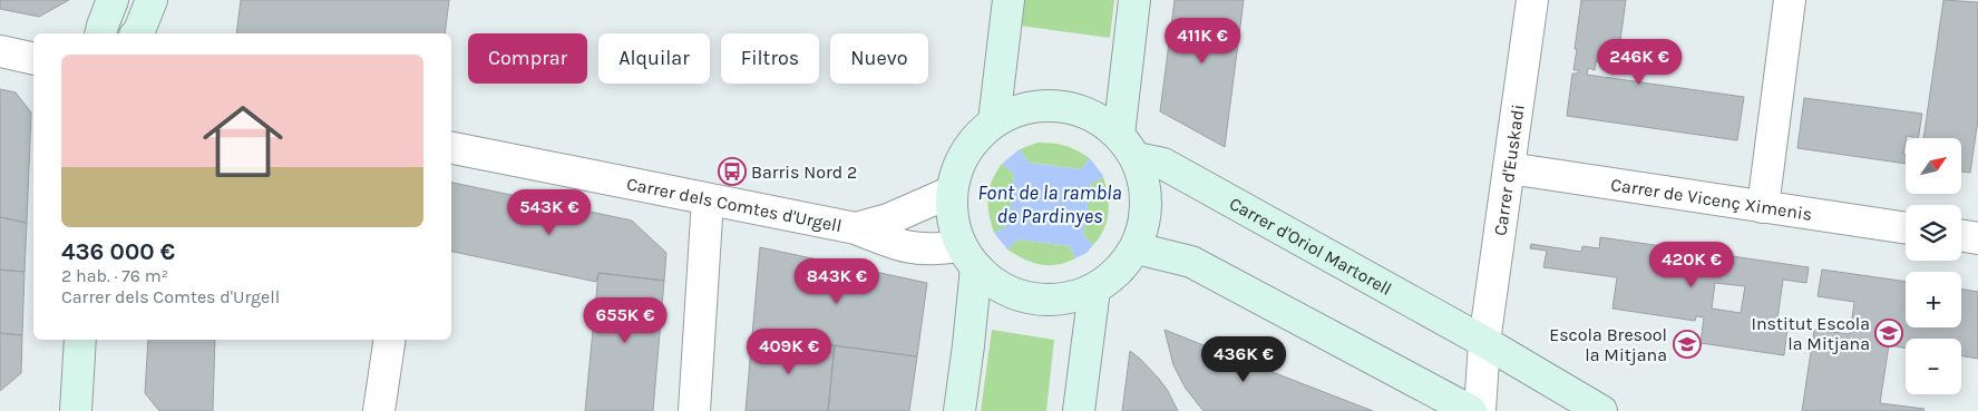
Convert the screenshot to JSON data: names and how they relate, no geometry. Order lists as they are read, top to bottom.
{
  "streets": {
    "street": [
      "Carrer d'Euskadi",
      "Carrer de Vicenç Ximenis",
      "Carrer dels Comtes d'Urgell",
      "Carrer d'Oriol Martorell"
    ]
  },
  "crossings": [
    ["Carrer d'Euskadi", "Carrer de Vicenç Ximenis"],
    ["Carrer d'Euskadi", "Carrer d'Oriol Martorell"],
    ["Carrer dels Comtes d'Urgell", "Carrer d'Oriol Martorell"]
  ],
  "water": ["Font de la rambla de Pardinyes"],
  "places": {
    "bus stop": ["Barris Nord 2"],
    "school or university": ["Institut Escola la Mitjana", "Escola Bresool la Mitjana"]
  },
  "north": "top right",
  "page": {
    "price": [
      "411K €",
      "246K €",
      "543K €",
      "420K €",
      "843K €",
      "655K €",
      "409K €",
      "436K €"
    ],
    "chip": [
      "Comprar",
      "Alquilar",
      "Filtros",
      "Nuevo"
    ],
    "list": [
      {
        "name": "436 000 €",
        "note": "2 hab. · 76 m² · Carrer dels Comtes d'Urgell"
      }
    ],
    "map_buttons": ["+", "−"]
  }
}
